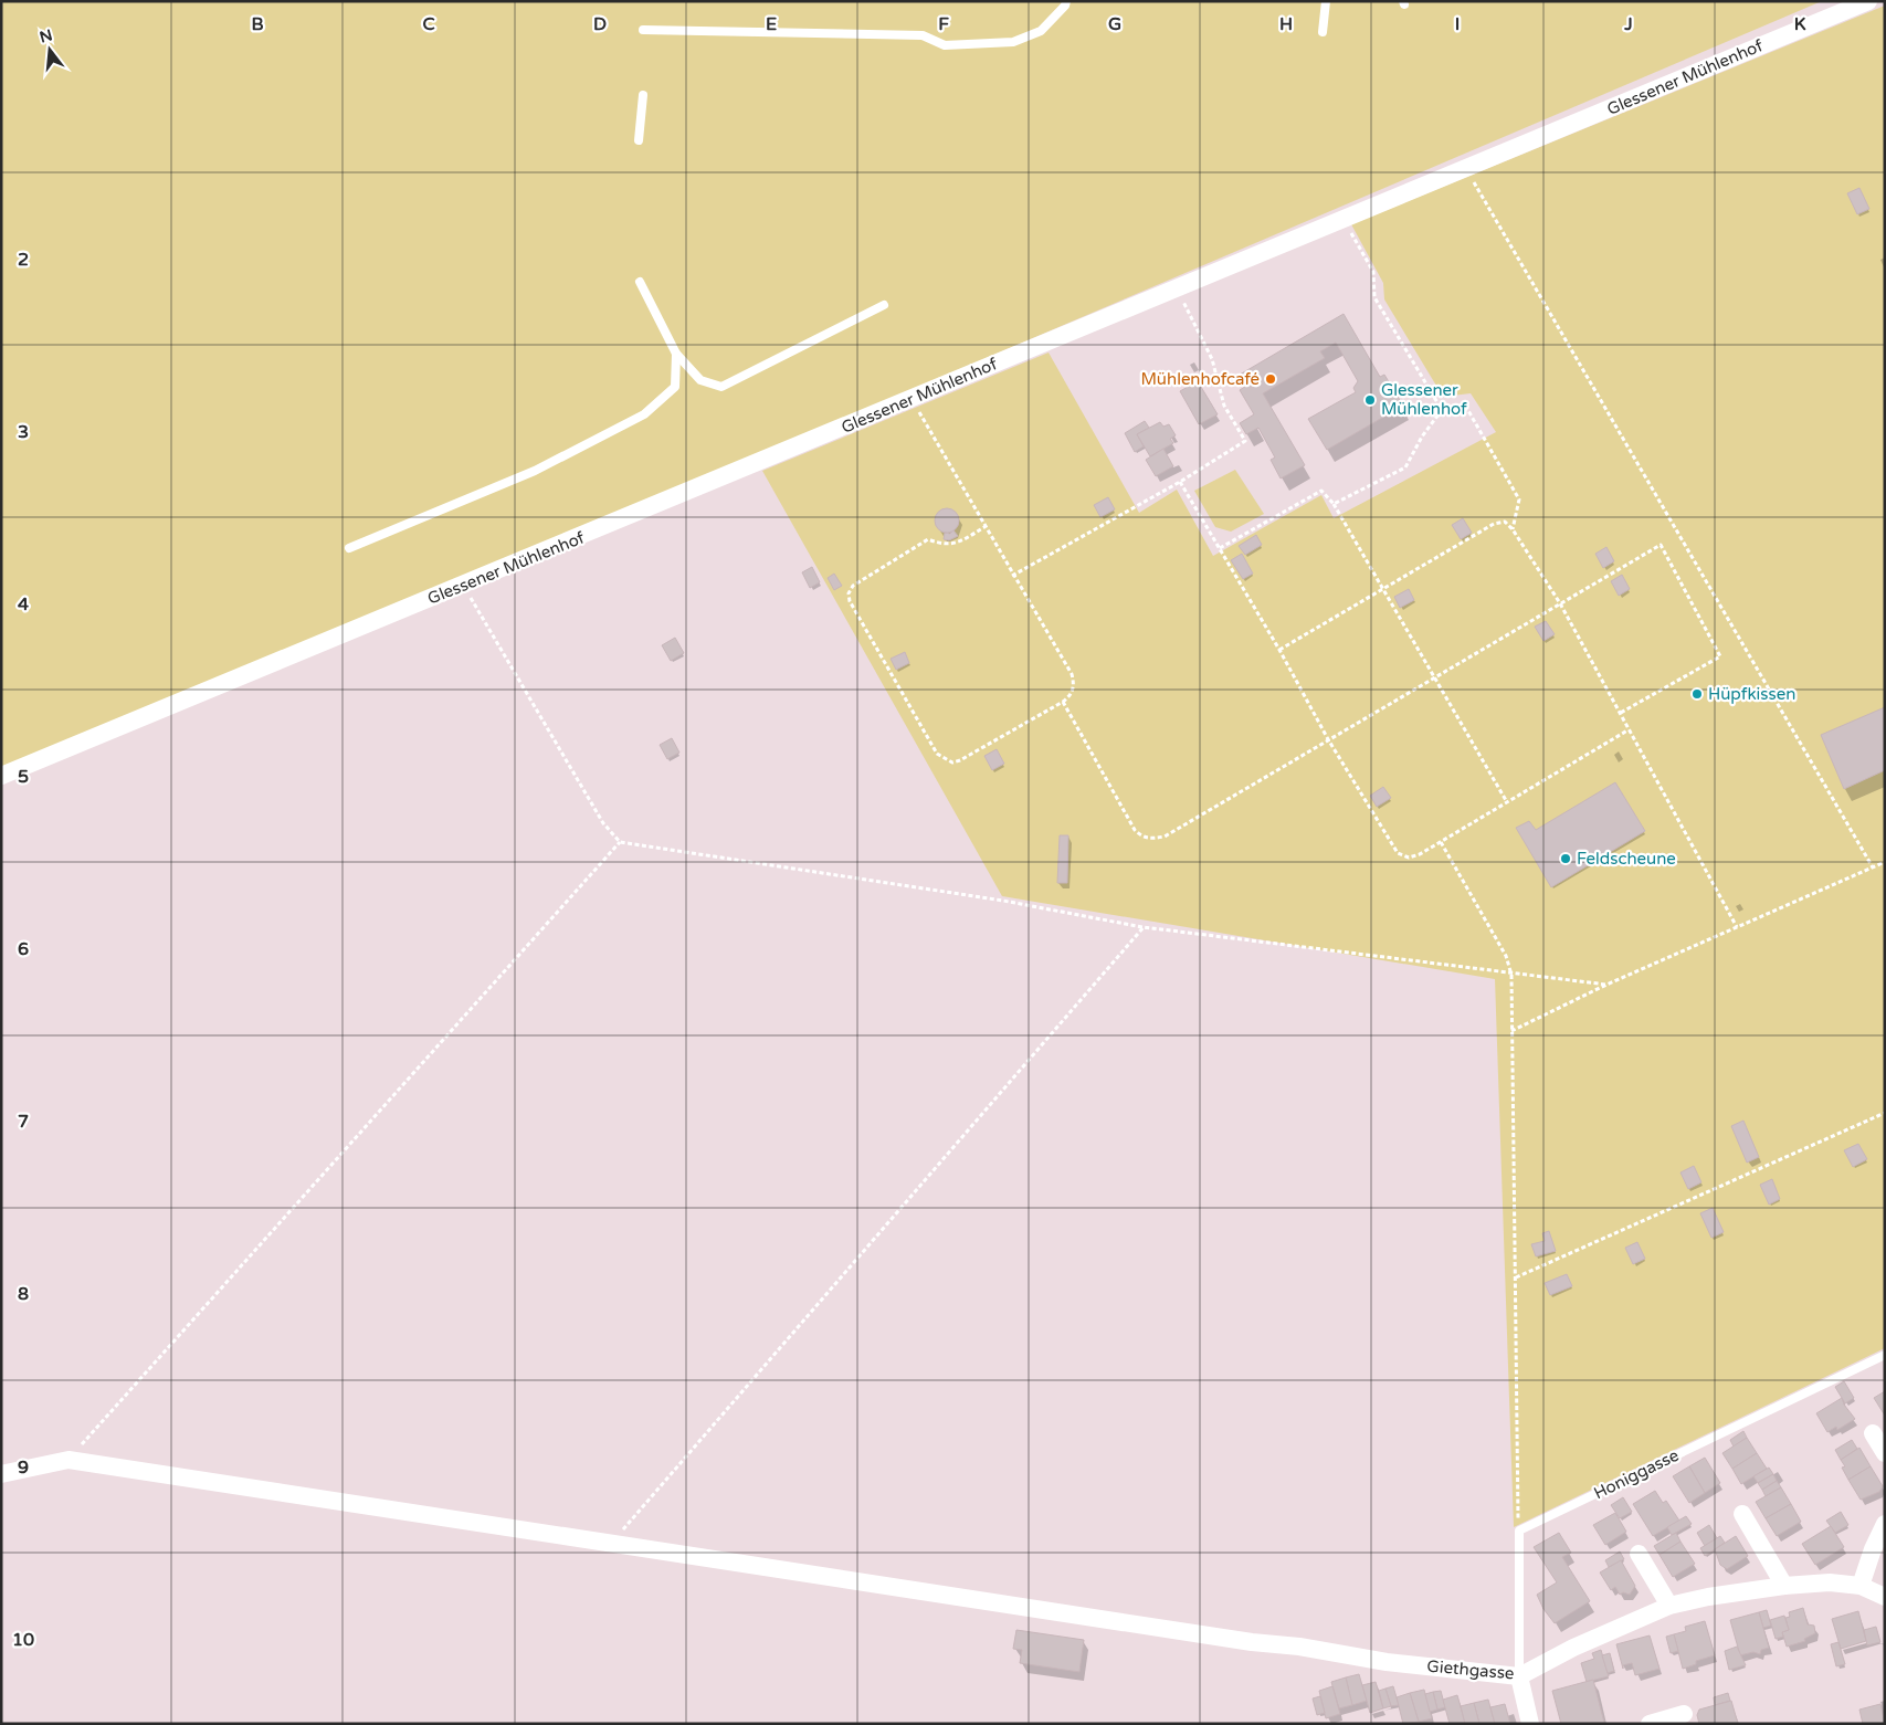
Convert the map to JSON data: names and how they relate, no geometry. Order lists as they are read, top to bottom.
{
  "streets": {
    "street": ["Glessener Mühlenhof", "Giethgasse"],
    "lane": ["Honiggasse"]
  },
  "places": [
    "Mühlenhofcafé",
    "Glessener Mühlenhof",
    "Hüpfkissen",
    "Feldscheune"
  ],
  "north": "top",
  "grid": {
    "columns": [
      "B",
      "C",
      "D",
      "E",
      "F",
      "G",
      "H",
      "I",
      "J",
      "K"
    ],
    "rows": [
      "2",
      "3",
      "4",
      "5",
      "6",
      "7",
      "8",
      "9",
      "10"
    ]
  }
}
